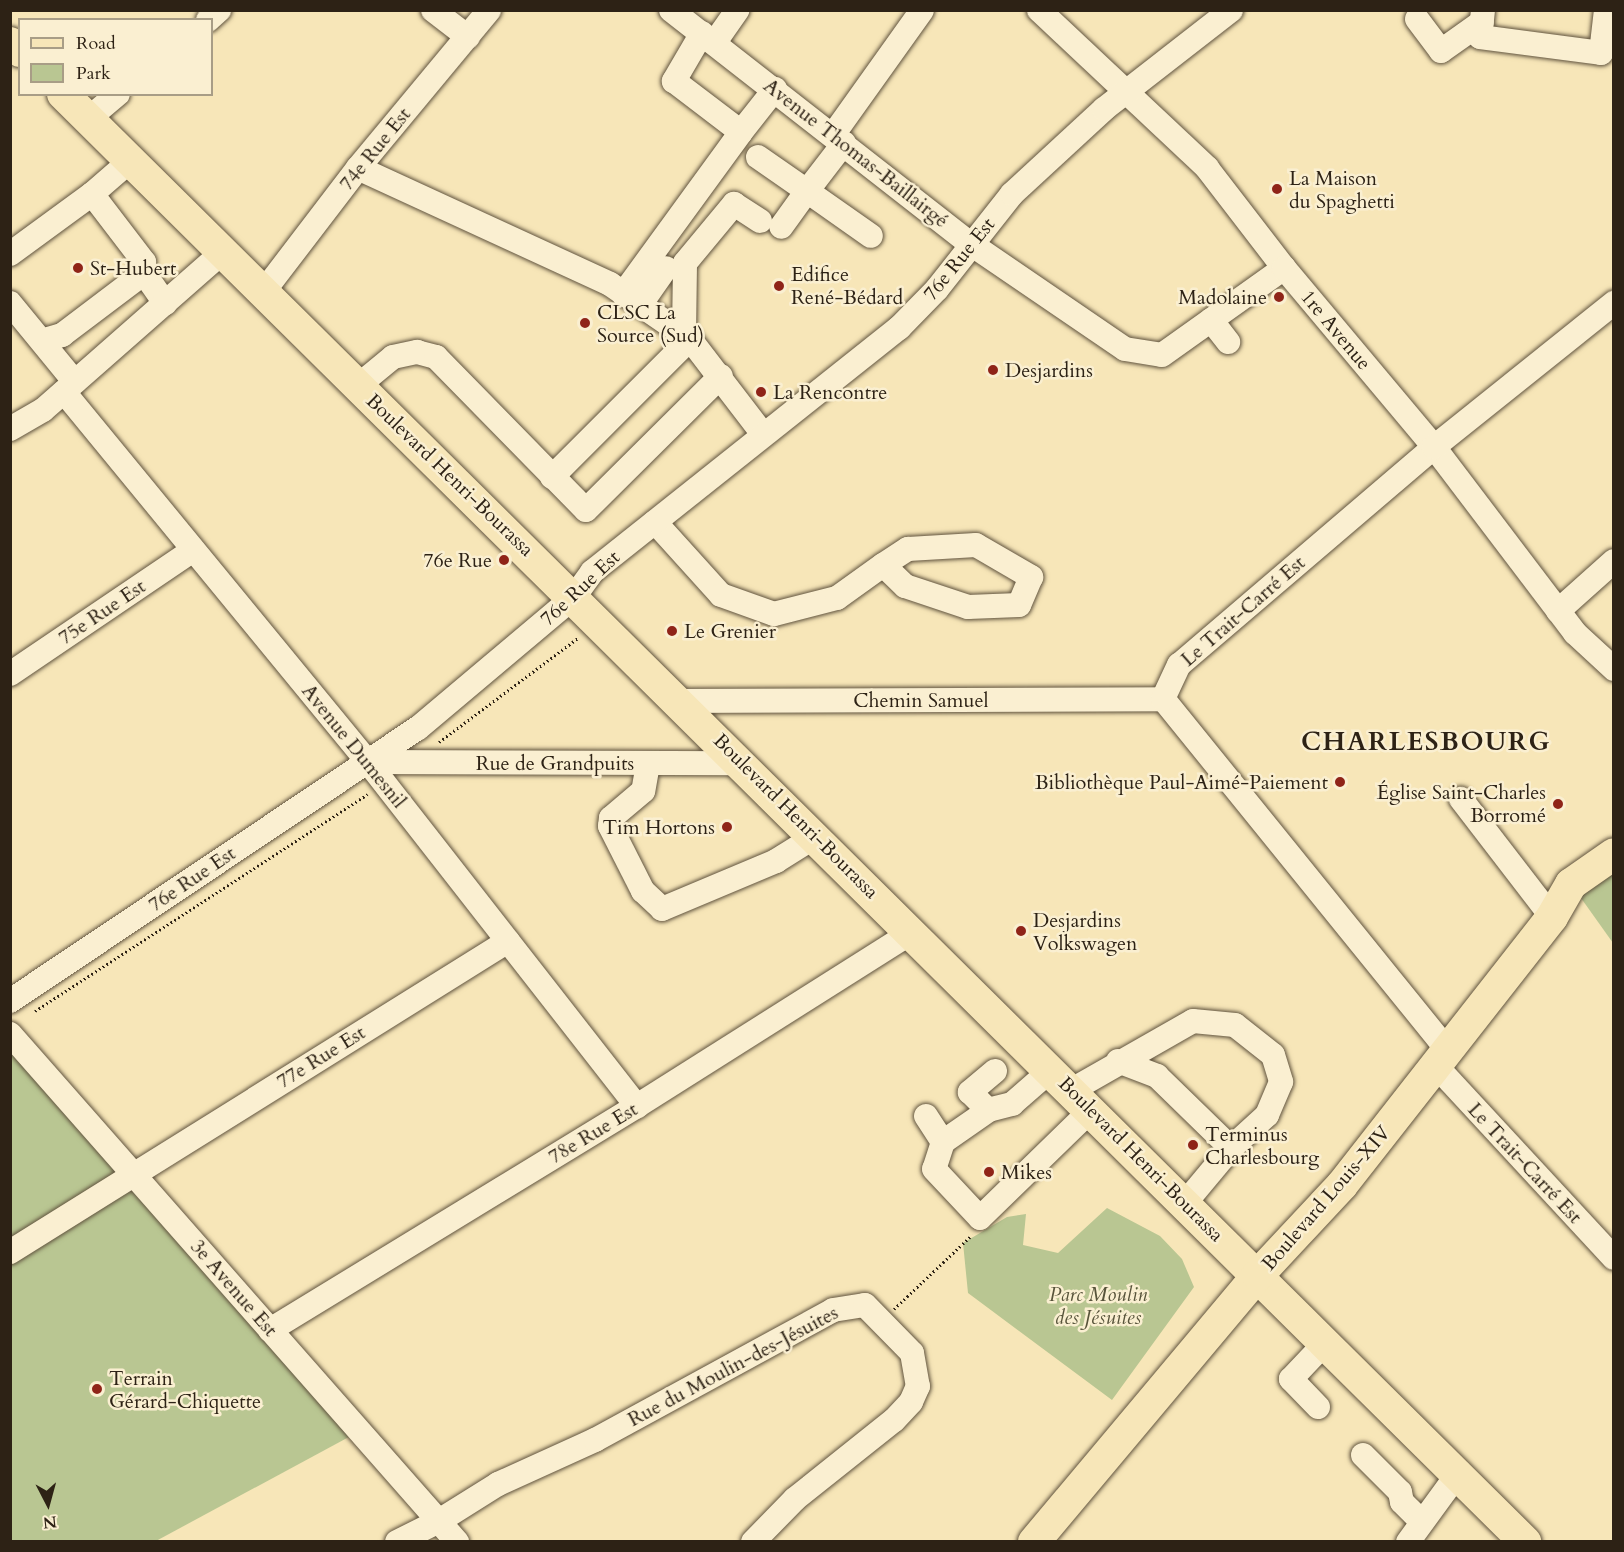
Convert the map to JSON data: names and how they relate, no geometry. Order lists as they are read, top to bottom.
{
  "streets": {
    "main road": ["Boulevard Henri-Bourassa", "Boulevard Louis-XIV"],
    "street": [
      "74e Rue Est",
      "Avenue Thomas-Baillairgé",
      "76e Rue Est",
      "1re Avenue",
      "Le Trait-Carré Est",
      "75e Rue Est",
      "Chemin Samuel",
      "Avenue Dumesnil",
      "Rue de Grandpuits",
      "77e Rue Est",
      "78e Rue Est",
      "3e Avenue Est",
      "Rue du Moulin-des-Jésuites"
    ]
  },
  "crossings": [
    ["74e Rue Est", "Boulevard Henri-Bourassa"],
    ["Avenue Thomas-Baillairgé", "76e Rue Est"],
    ["Avenue Thomas-Baillairgé", "1re Avenue"],
    ["76e Rue Est", "1re Avenue"],
    ["76e Rue Est", "Boulevard Henri-Bourassa"],
    ["76e Rue Est", "Avenue Dumesnil"],
    ["76e Rue Est", "Rue de Grandpuits"],
    ["1re Avenue", "Le Trait-Carré Est"],
    ["Boulevard Henri-Bourassa", "Chemin Samuel"],
    ["Boulevard Henri-Bourassa", "Rue de Grandpuits"],
    ["Boulevard Henri-Bourassa", "78e Rue Est"],
    ["Boulevard Henri-Bourassa", "Boulevard Louis-XIV"],
    ["Le Trait-Carré Est", "Chemin Samuel"],
    ["Le Trait-Carré Est", "Boulevard Louis-XIV"],
    ["75e Rue Est", "Avenue Dumesnil"],
    ["Avenue Dumesnil", "Rue de Grandpuits"],
    ["Avenue Dumesnil", "77e Rue Est"],
    ["Avenue Dumesnil", "78e Rue Est"],
    ["77e Rue Est", "3e Avenue Est"],
    ["78e Rue Est", "3e Avenue Est"],
    ["3e Avenue Est", "Rue du Moulin-des-Jésuites"]
  ],
  "districts": ["CHARLESBOURG"],
  "parks": ["Parc Moulin des Jésuites"],
  "places": [
    "La Maison du Spaghetti",
    "St-Hubert",
    "Edifice René-Bédard",
    "Madolaine",
    "CLSC La Source (Sud)",
    "Desjardins",
    "La Rencontre",
    "76e Rue",
    "Le Grenier",
    "Bibliothèque Paul-Aimé-Paiement",
    "Église Saint-Charles Borromé",
    "Tim Hortons",
    "Desjardins Volkswagen",
    "Terminus Charlesbourg",
    "Mikes",
    "Terrain Gérard-Chiquette"
  ],
  "legend": ["Road", "Park"],
  "north": "bottom"
}
